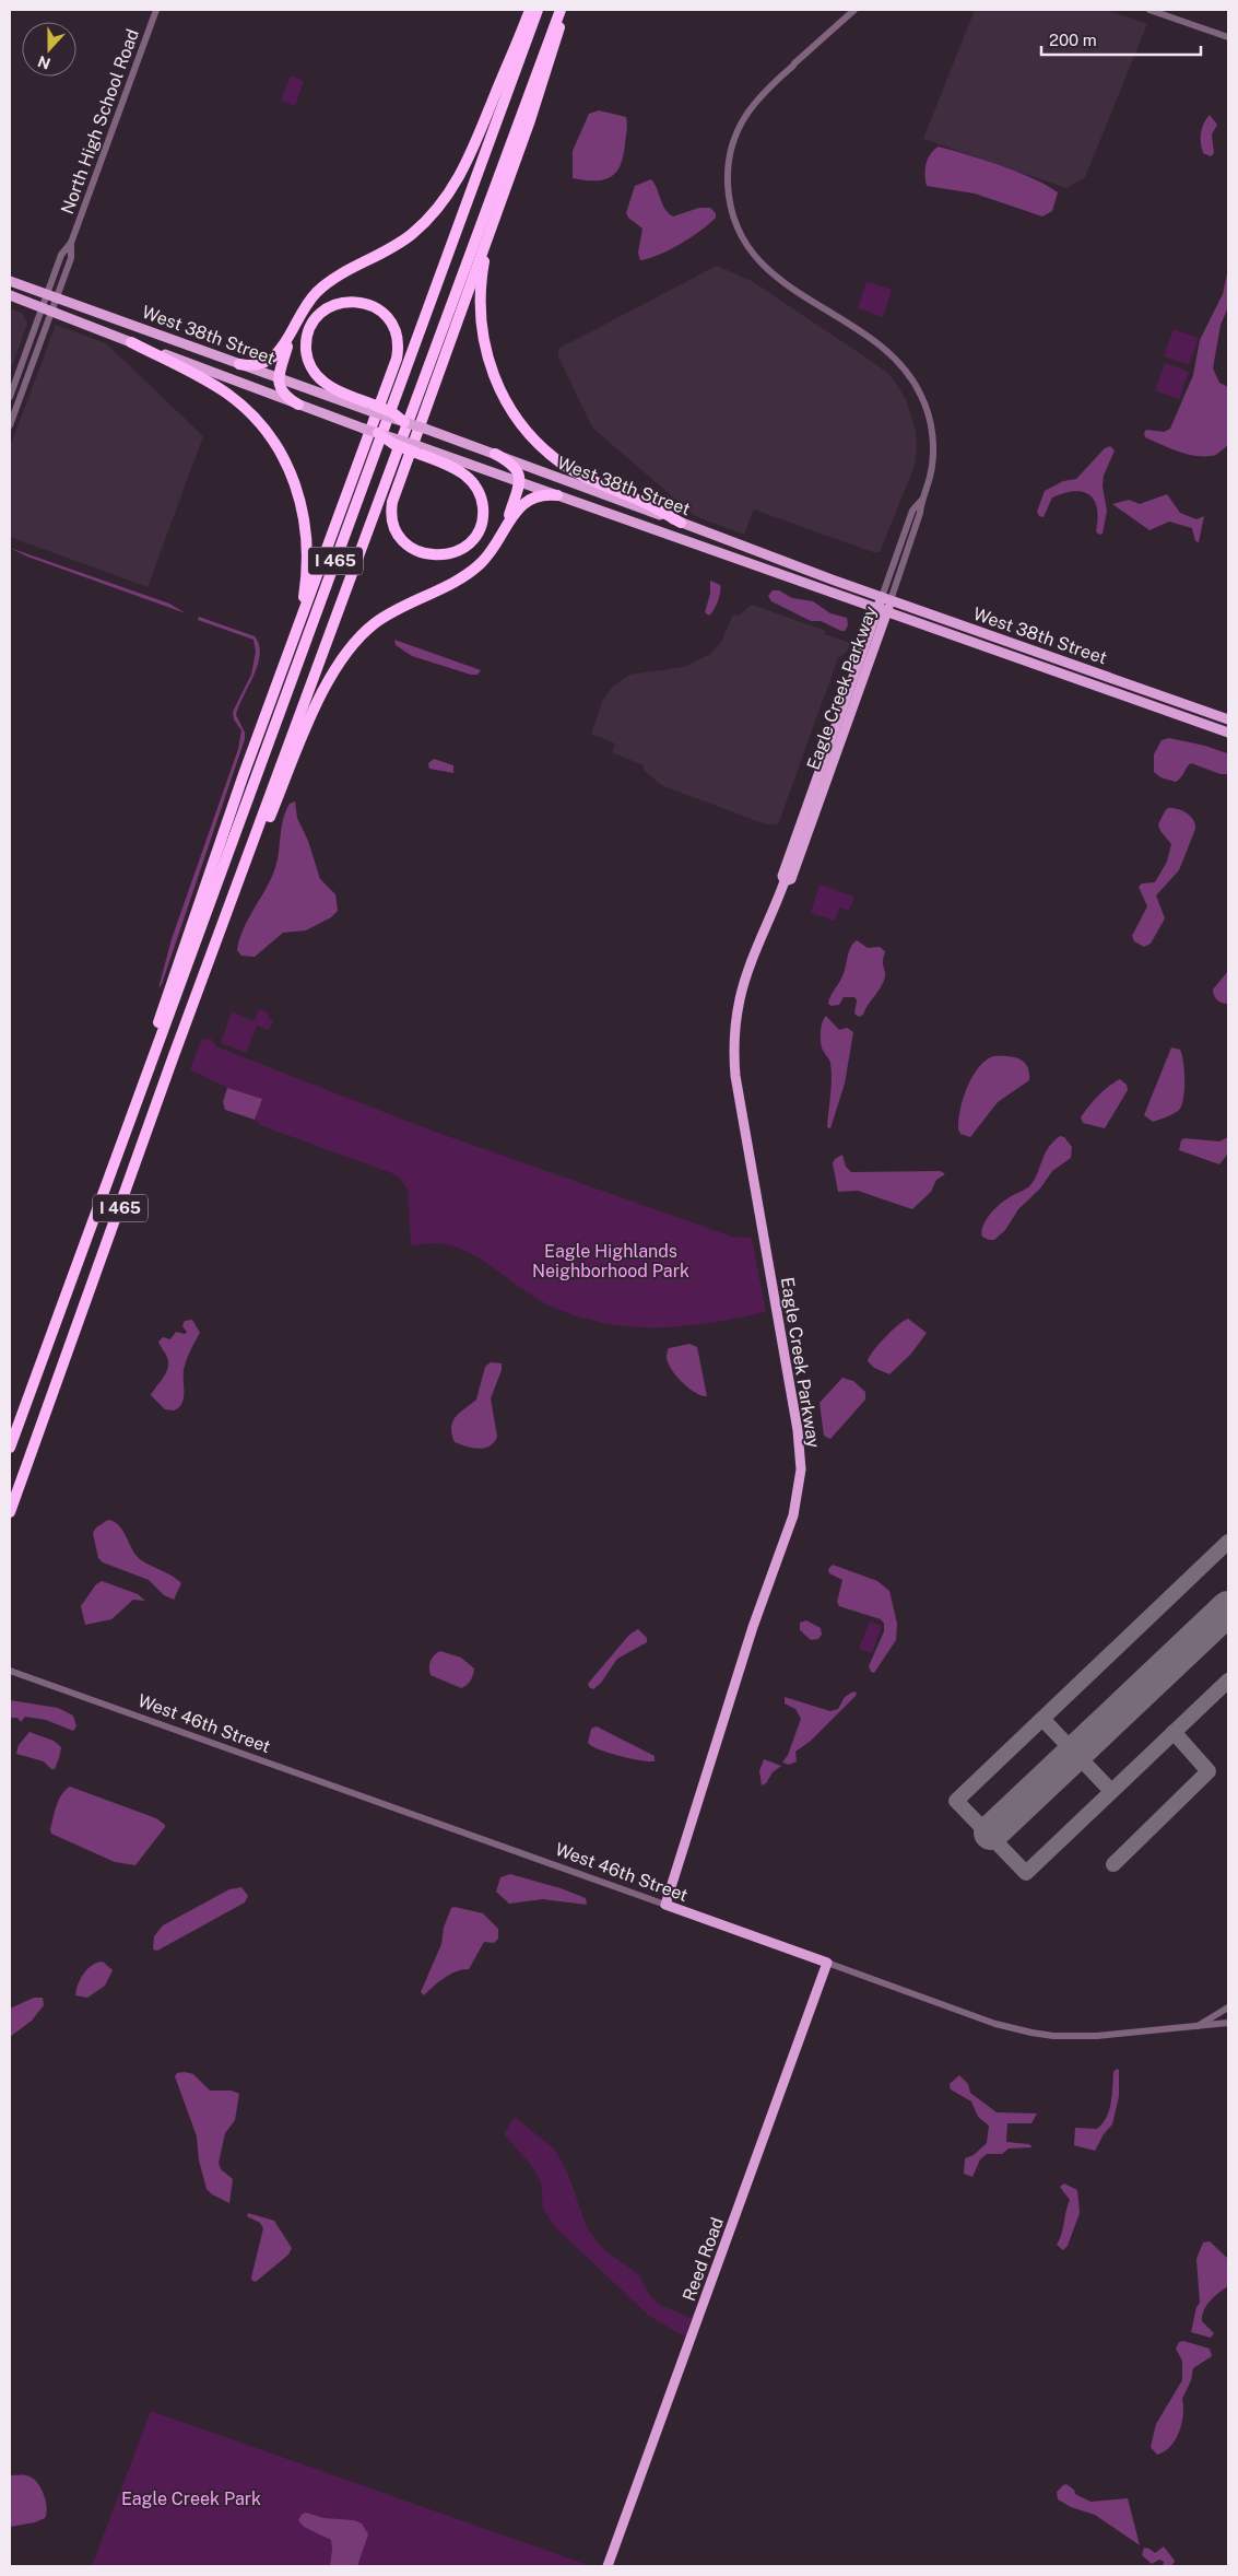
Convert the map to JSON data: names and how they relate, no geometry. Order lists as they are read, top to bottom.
{
  "streets": {
    "highway": ["I 465"],
    "main road": [
      "West 38th Street",
      "Eagle Creek Parkway",
      "West 46th Street",
      "Reed Road"
    ],
    "street": ["North High School Road"]
  },
  "crossings": [
    ["North High School Road", "West 38th Street"],
    ["West 38th Street", "Eagle Creek Parkway"],
    ["Eagle Creek Parkway", "West 46th Street"],
    ["West 46th Street", "Reed Road"]
  ],
  "parks": ["Eagle Highlands Neighborhood Park", "Eagle Creek Park"],
  "scale_bar": "200 m",
  "north": "bottom"
}
